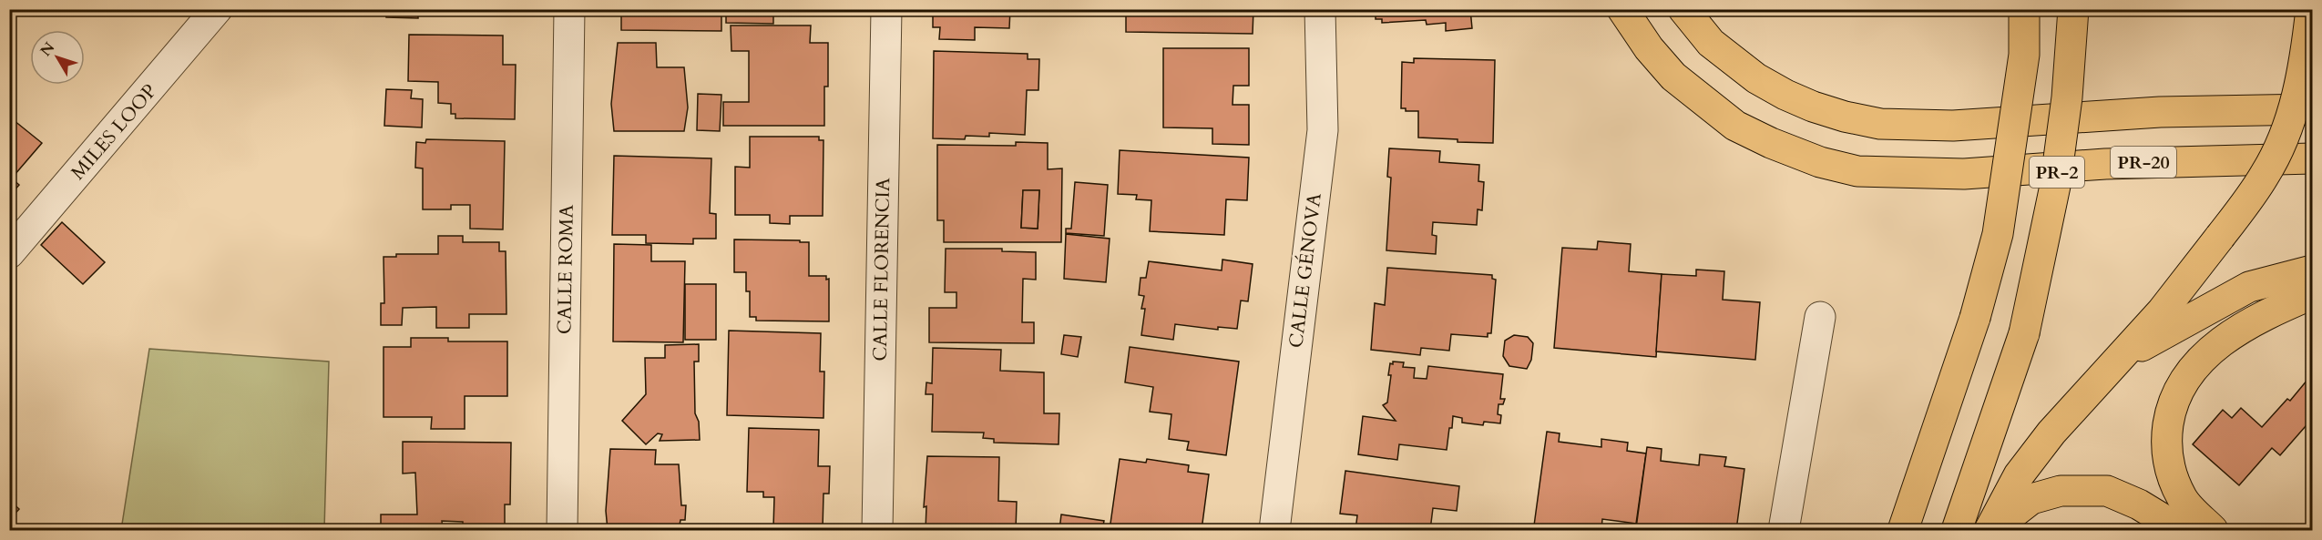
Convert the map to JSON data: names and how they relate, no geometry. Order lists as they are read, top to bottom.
{
  "streets": {
    "main road": ["PR-20", "PR-2"],
    "street": [
      "MILES LOOP",
      "CALLE ROMA",
      "CALLE FLORENCIA",
      "CALLE GÉNOVA"
    ]
  },
  "north": "top left"
}
